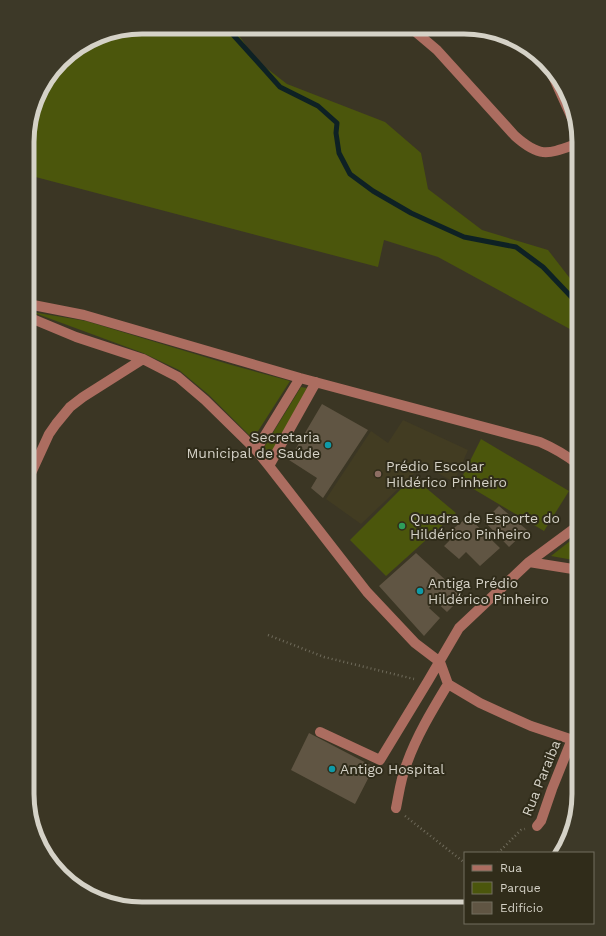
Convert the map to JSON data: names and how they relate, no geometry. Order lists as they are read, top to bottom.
{
  "streets": {
    "street": ["Rua Paraiba"]
  },
  "places": [
    "Secretaria Municipal de Saúde",
    "Prédio Escolar Hildérico Pinheiro",
    "Quadra de Esporte do Hildérico Pinheiro",
    "Antiga Prédio Hildérico Pinheiro",
    "Antigo Hospital"
  ],
  "legend": ["Rua", "Parque", "Edifício"]
}
